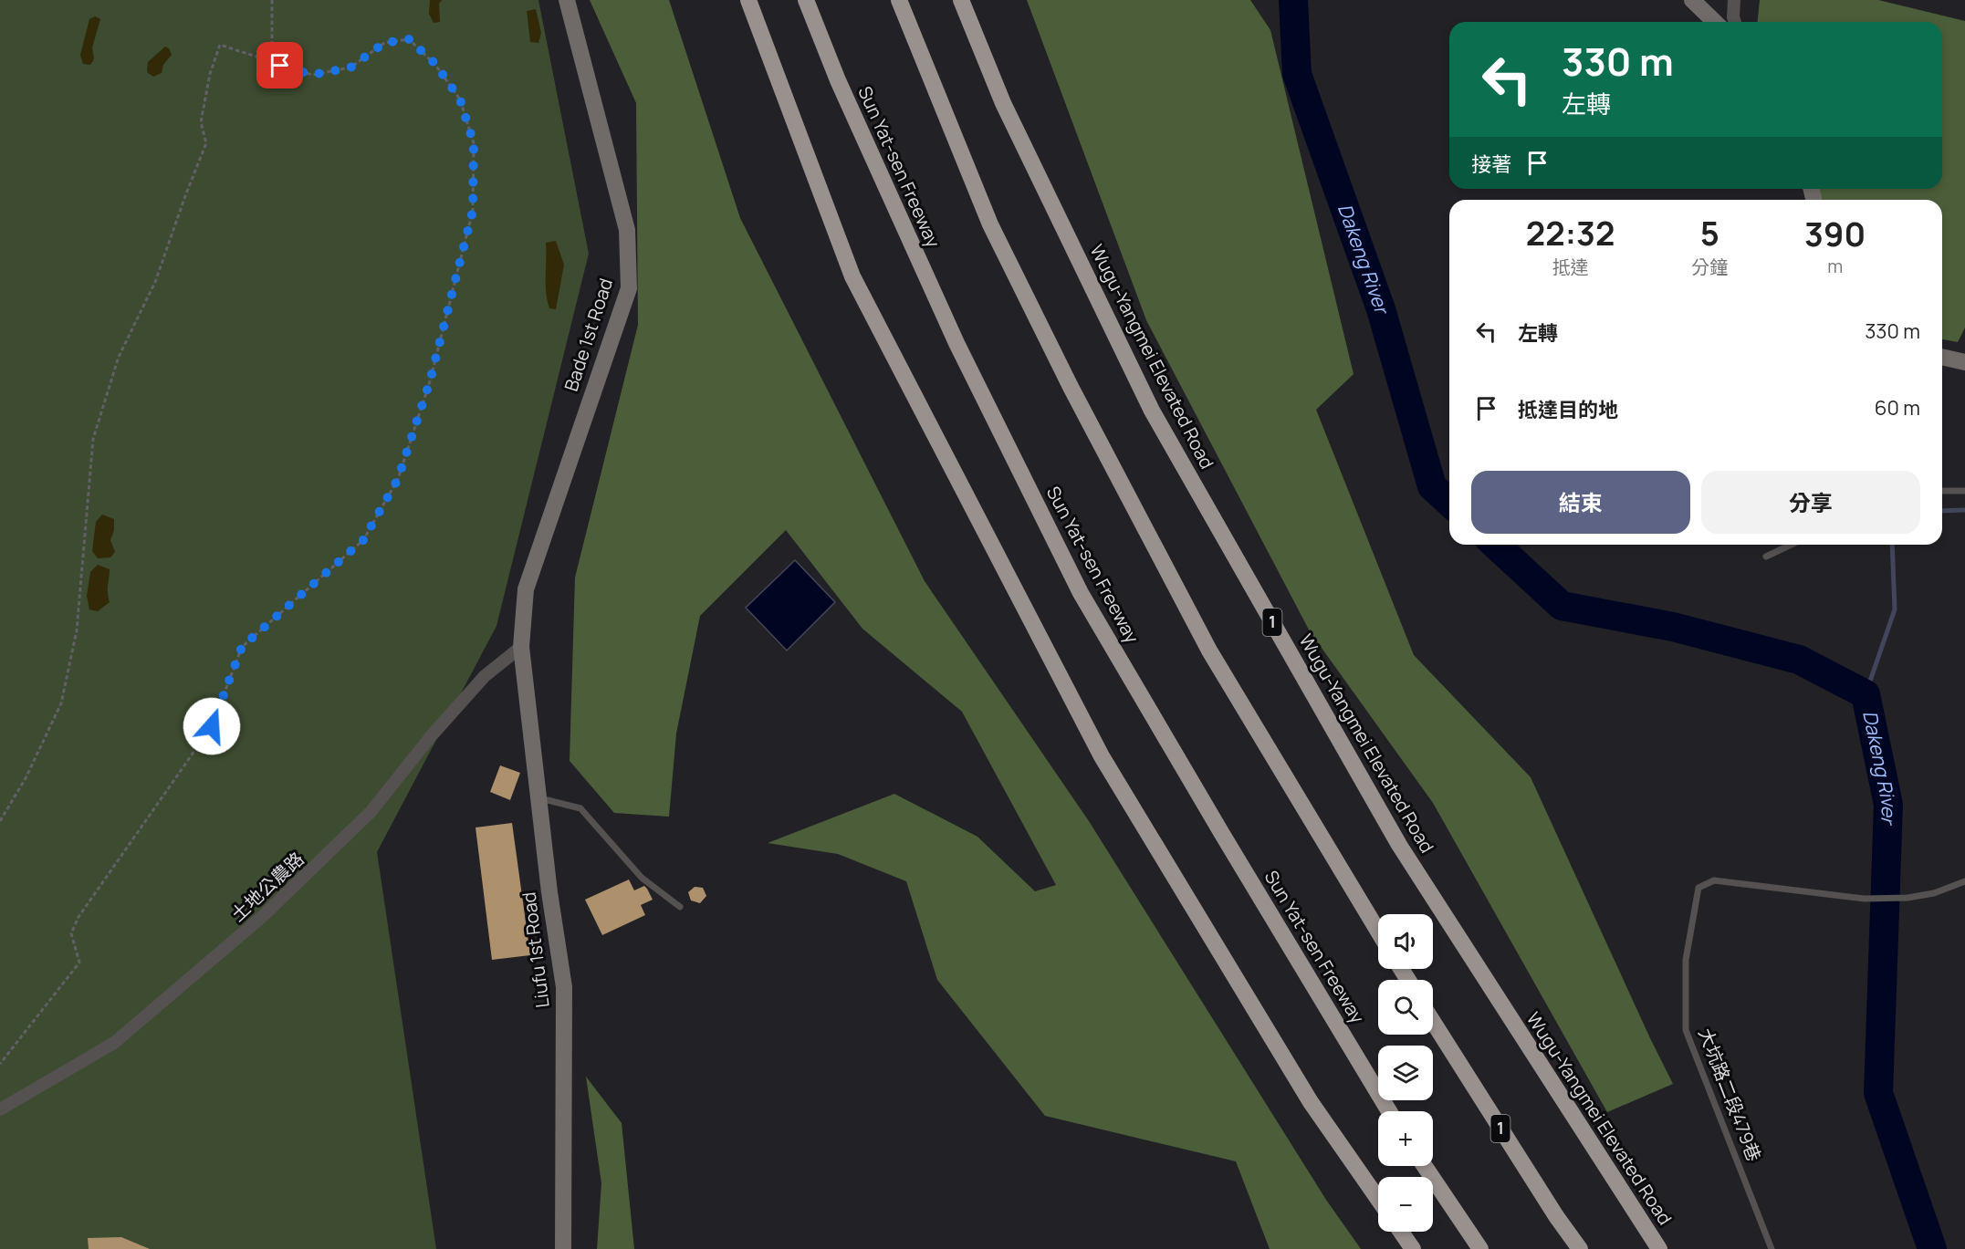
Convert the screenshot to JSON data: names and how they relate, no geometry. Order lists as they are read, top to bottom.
{
  "streets": {
    "highway": ["Sun Yat-sen Freeway", "Wugu-Yangmei Elevated Road", "1"],
    "street": ["Bade 1st Road", "土地公農路", "Liufu 1st Road"],
    "lane": ["大坑路二段479巷"]
  },
  "crossings": [
    ["Bade 1st Road", "土地公農路"],
    ["Bade 1st Road", "Liufu 1st Road"],
    ["土地公農路", "Liufu 1st Road"]
  ],
  "water": ["Dakeng River"],
  "page": {
    "turn": ["330 m", "左轉"],
    "then": "接著",
    "eta": [
      "22:32",
      "抵達",
      "5",
      "分鐘",
      "390",
      "m"
    ],
    "list": [
      {
        "name": "左轉",
        "value": "330 m"
      },
      {
        "name": "抵達目的地",
        "value": "60 m"
      }
    ],
    "buttons": ["結束", "分享"],
    "map_buttons": ["+", "−"]
  }
}
